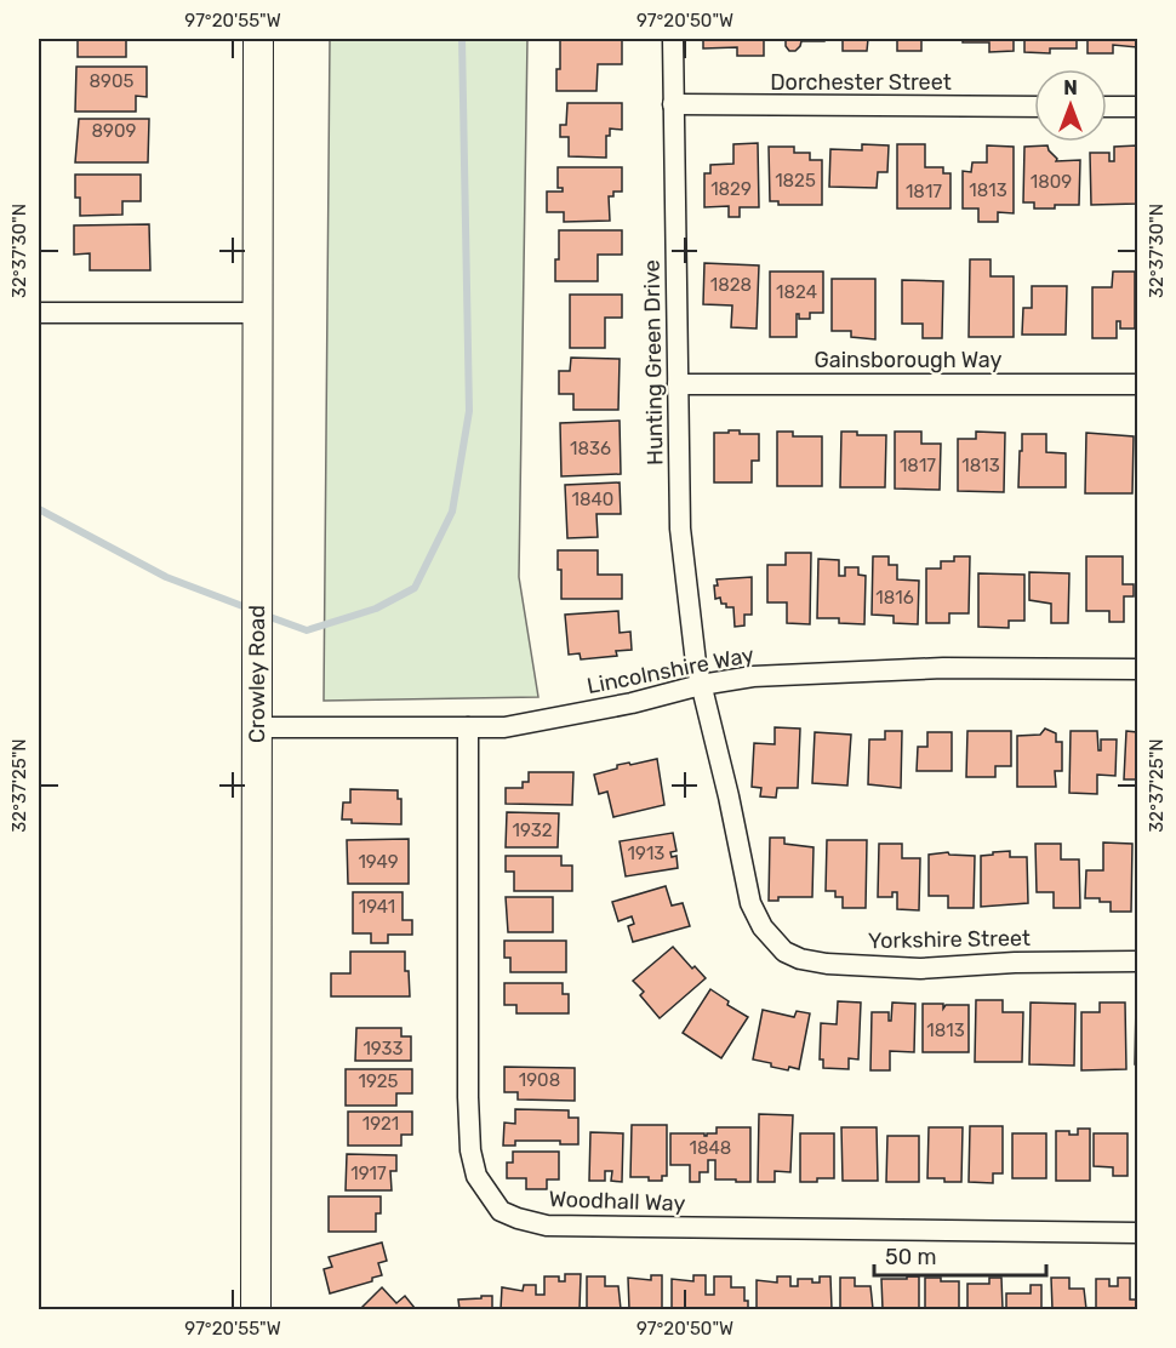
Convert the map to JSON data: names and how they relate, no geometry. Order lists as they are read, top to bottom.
{
  "streets": {
    "main road": ["Crowley Road"],
    "street": [
      "Dorchester Street",
      "Gainsborough Way",
      "Hunting Green Drive",
      "Lincolnshire Way",
      "Yorkshire Street",
      "Woodhall Way"
    ]
  },
  "crossings": [
    ["Dorchester Street", "Hunting Green Drive"],
    ["Gainsborough Way", "Hunting Green Drive"],
    ["Hunting Green Drive", "Lincolnshire Way"],
    ["Hunting Green Drive", "Yorkshire Street"],
    ["Lincolnshire Way", "Crowley Road"],
    ["Lincolnshire Way", "Yorkshire Street"],
    ["Lincolnshire Way", "Woodhall Way"]
  ],
  "house_numbers": [
    "8905",
    "8909",
    "1825",
    "1809",
    "1829",
    "1813",
    "1817",
    "1828",
    "1824",
    "1836",
    "1817",
    "1813",
    "1840",
    "1816",
    "1932",
    "1913",
    "1949",
    "1941",
    "1813",
    "1933",
    "1908",
    "1925",
    "1921",
    "1848",
    "1917"
  ],
  "scale_bar": "50 m",
  "north": "top",
  "coordinates": [
    "97°20'55\"W",
    "97°20'50\"W",
    "32°37'30\"N",
    "32°37'25\"N"
  ]
}
